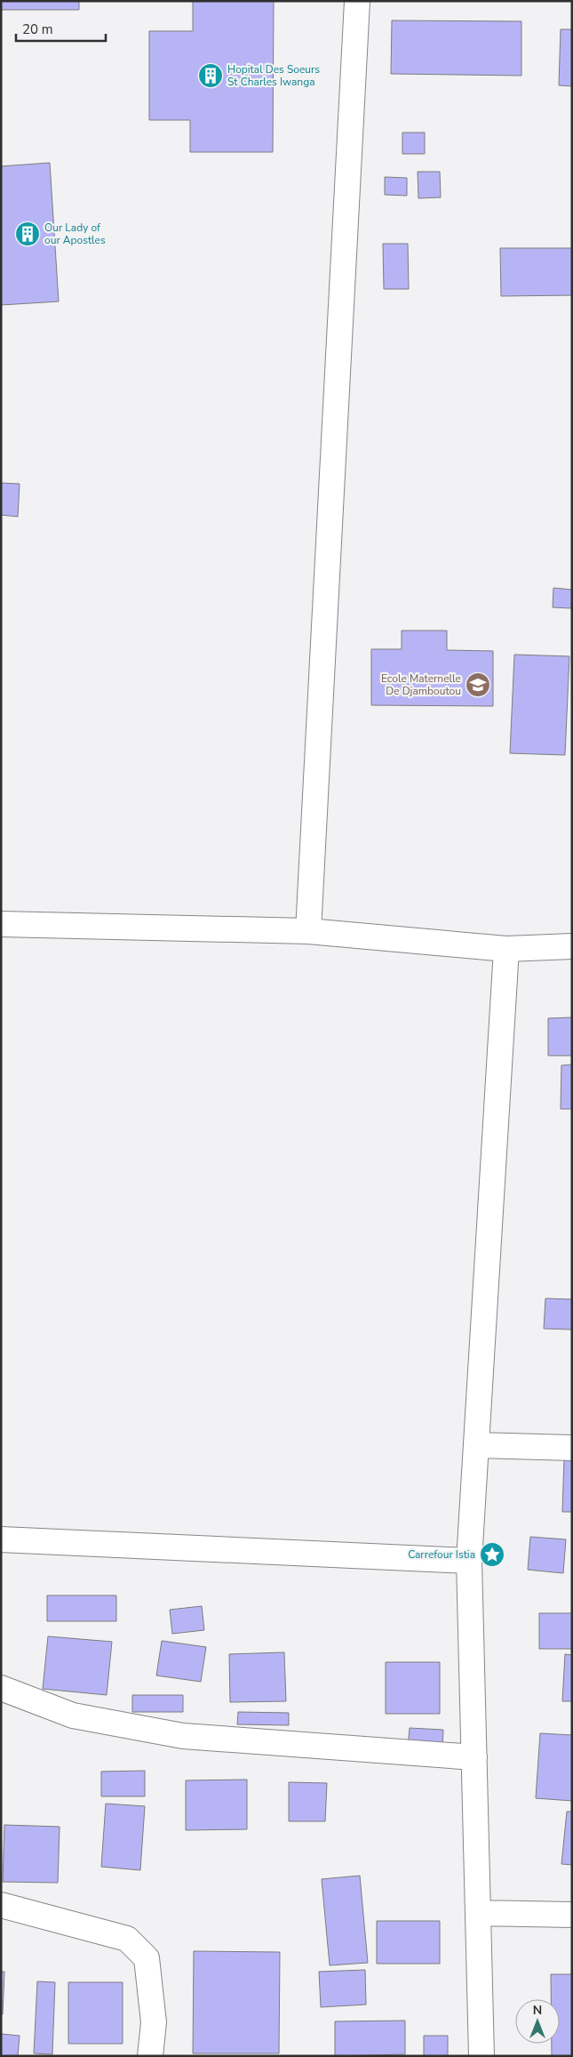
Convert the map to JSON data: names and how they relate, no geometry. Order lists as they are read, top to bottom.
{
  "places": {
    "building": ["Hopital Des Soeurs St Charles Iwanga", "Our Lady of our Apostles"],
    "school or university": ["Ecole Maternelle De Djamboutou"],
    "place": ["Carrefour Istia"]
  },
  "scale_bar": "20 m",
  "north": "top"
}
